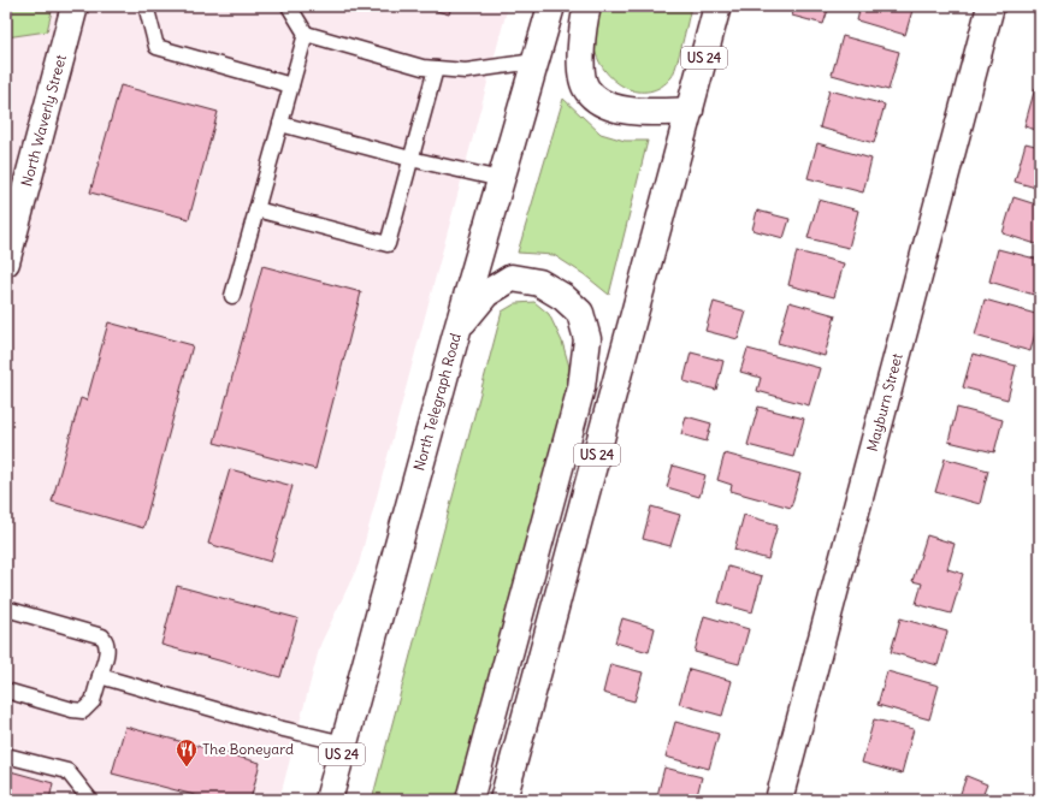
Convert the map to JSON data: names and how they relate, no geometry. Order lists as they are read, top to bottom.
{
  "streets": {
    "main road": [
      "US 24",
      "North Waverly Street",
      "North Telegraph Road",
      "Mayburn Street"
    ]
  },
  "places": {
    "restaurant": ["The Boneyard"]
  }
}
